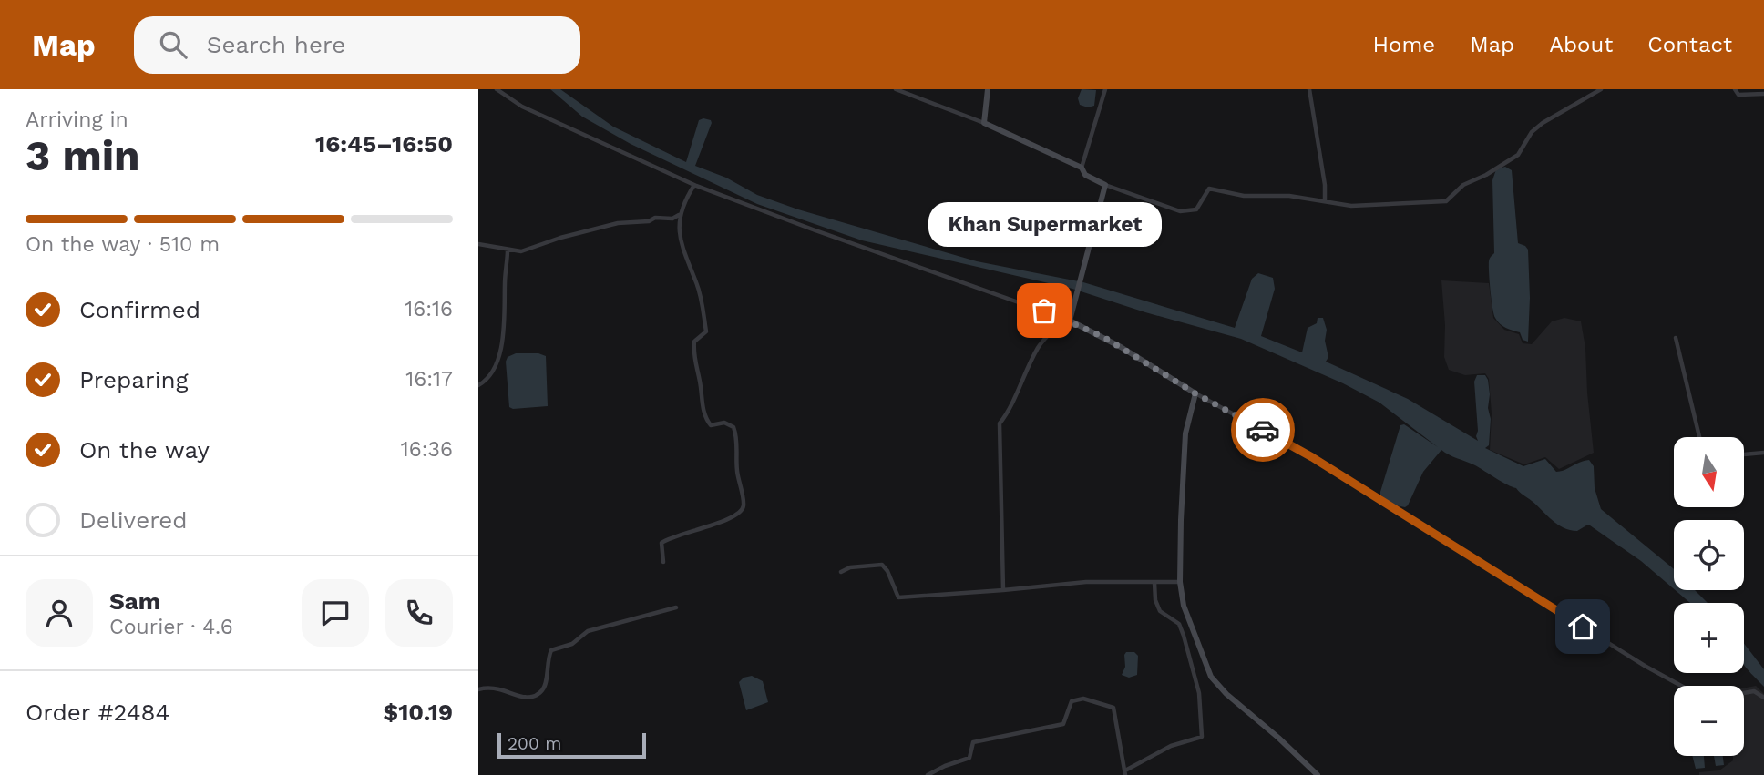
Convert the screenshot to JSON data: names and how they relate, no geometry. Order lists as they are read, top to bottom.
{
  "places": ["Khan Supermarket"],
  "scale_bar": "200 m",
  "north": "bottom",
  "page": {
    "header": "Map",
    "search": "Search here",
    "nav": [
      "Home",
      "Map",
      "About",
      "Contact"
    ],
    "heading": ["3 min", "Arriving in", "16:45–16:50"],
    "panel": [
      "Sam",
      "Courier · 4.6",
      "Order #2484",
      "$10.19"
    ],
    "bar": "On the way · 510 m",
    "bubble": "Khan Supermarket",
    "list": [
      ["Confirmed", "16:16"],
      ["Preparing", "16:17"],
      ["On the way", "16:36"],
      "Delivered"
    ],
    "map_buttons": ["+", "−"],
    "scale": "200 m"
  }
}
